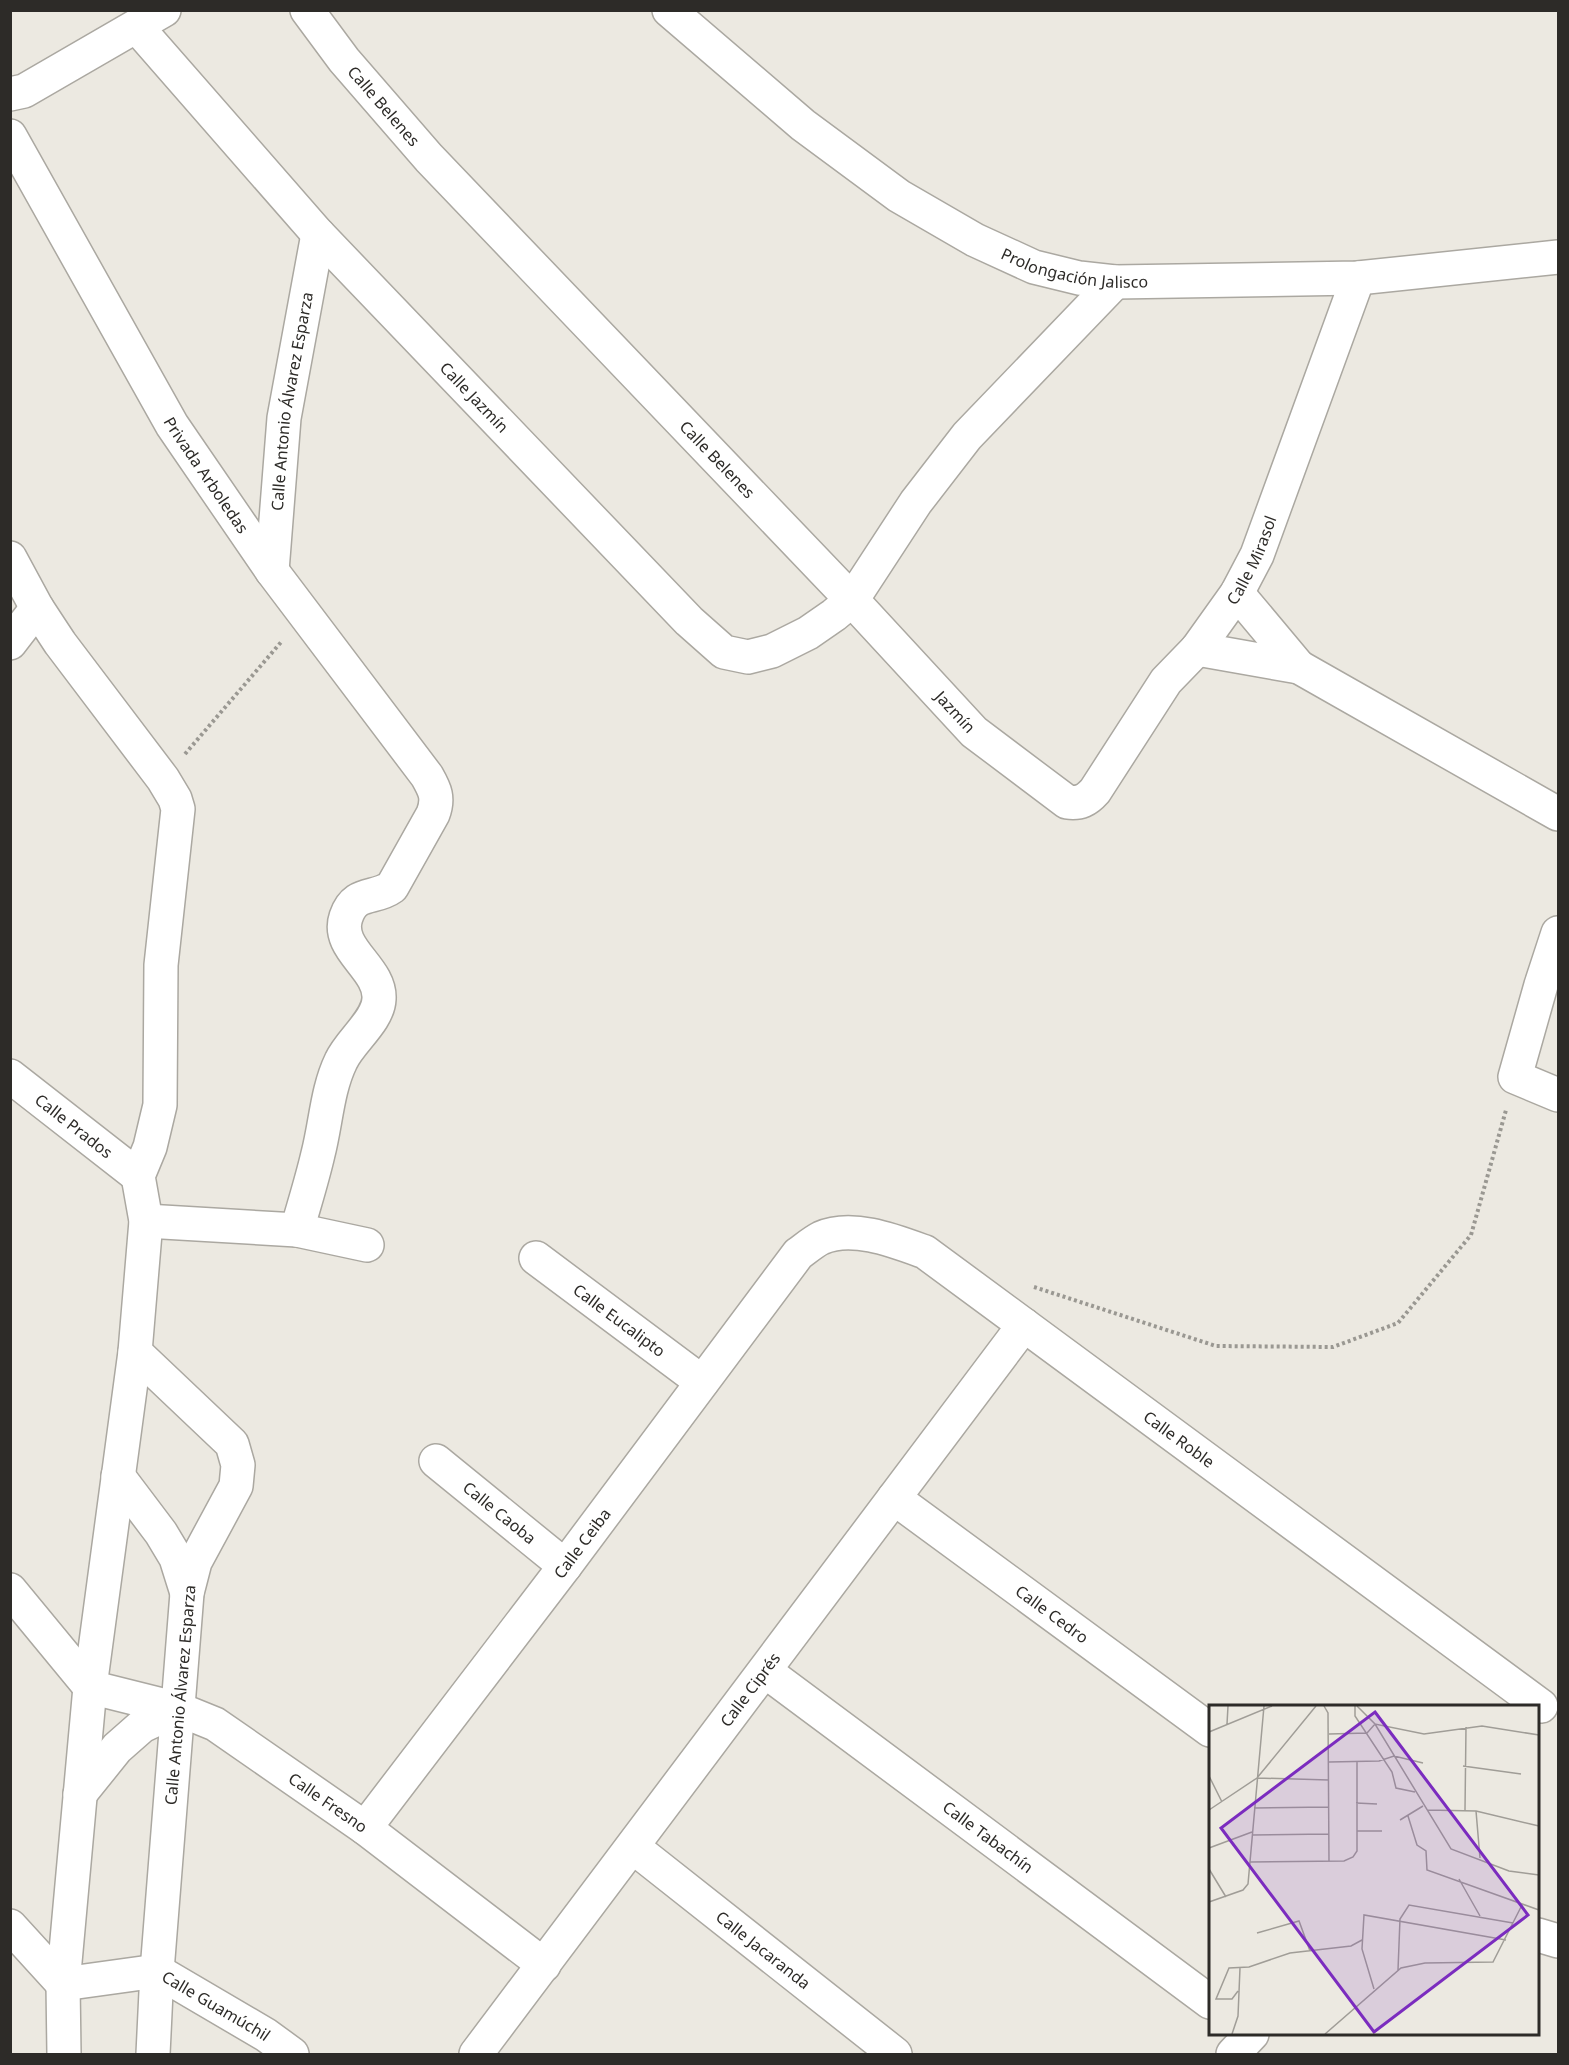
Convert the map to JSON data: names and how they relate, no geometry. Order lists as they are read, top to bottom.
{
  "streets": {
    "street": [
      "Calle Belenes",
      "Prolongación Jalisco",
      "Calle Jazmín",
      "Calle Antonio Álvarez Esparza",
      "Privada Arboledas",
      "Calle Mirasol",
      "Jazmín",
      "Calle Prados",
      "Calle Eucalipto",
      "Calle Roble",
      "Calle Caoba",
      "Calle Ceiba",
      "Calle Cedro",
      "Calle Ciprés",
      "Calle Fresno",
      "Calle Tabachín",
      "Calle Jacaranda",
      "Calle Guamúchil"
    ]
  },
  "crossings": [
    ["Calle Belenes", "Calle Jazmín"],
    ["Calle Belenes", "Jazmín"],
    ["Prolongación Jalisco", "Calle Mirasol"],
    ["Calle Jazmín", "Calle Antonio Álvarez Esparza"],
    ["Calle Jazmín", "Jazmín"],
    ["Calle Antonio Álvarez Esparza", "Privada Arboledas"],
    ["Calle Antonio Álvarez Esparza", "Calle Fresno"],
    ["Calle Antonio Álvarez Esparza", "Calle Guamúchil"],
    ["Calle Mirasol", "Jazmín"],
    ["Calle Eucalipto", "Calle Ceiba"],
    ["Calle Roble", "Calle Ceiba"],
    ["Calle Roble", "Calle Ciprés"],
    ["Calle Caoba", "Calle Ceiba"],
    ["Calle Ceiba", "Calle Fresno"],
    ["Calle Cedro", "Calle Ciprés"],
    ["Calle Ciprés", "Calle Fresno"],
    ["Calle Ciprés", "Calle Tabachín"],
    ["Calle Ciprés", "Calle Jacaranda"]
  ]
}
